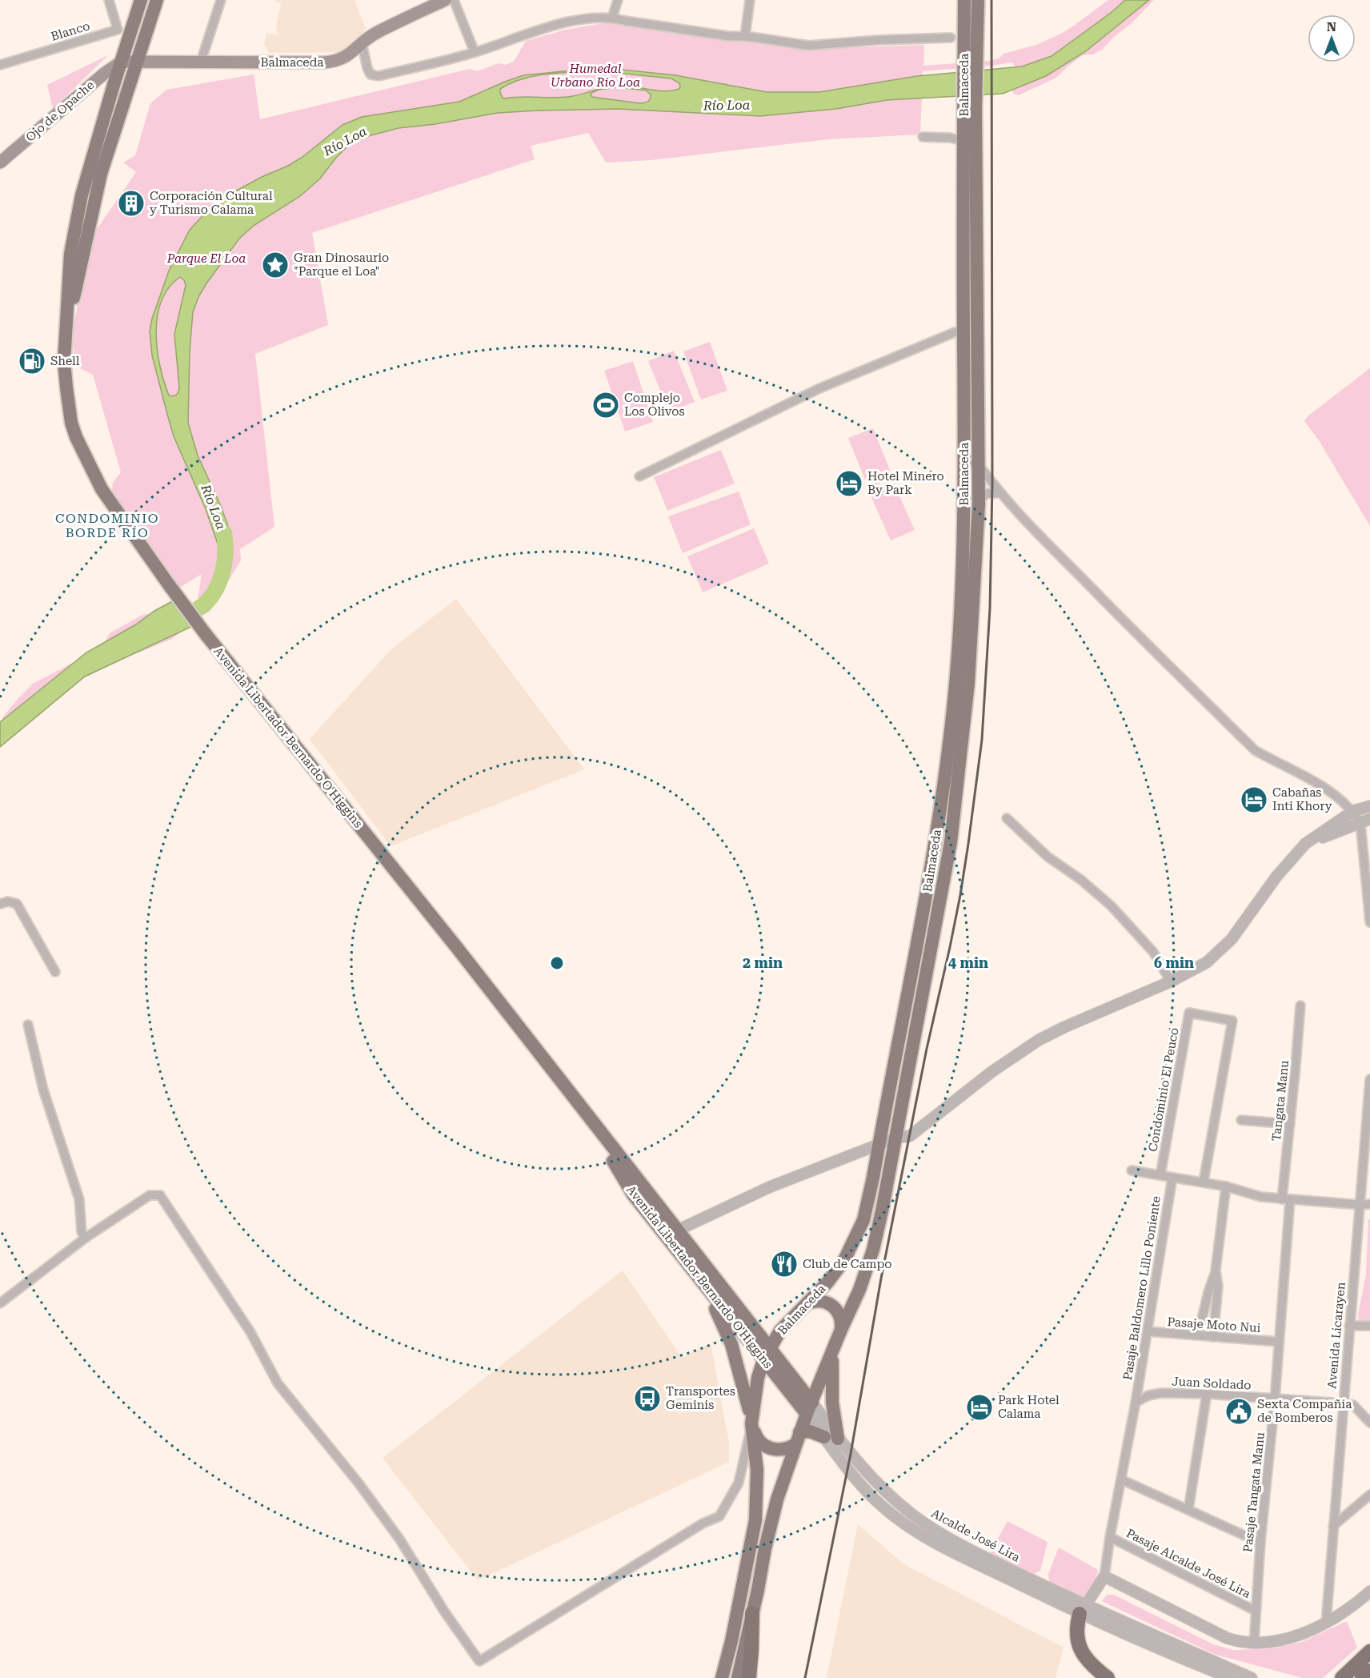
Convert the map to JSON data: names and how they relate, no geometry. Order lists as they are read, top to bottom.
{
  "streets": {
    "main road": ["Balmaceda", "Ojo de Opache", "Avenida Libertador Bernardo O'Higgins"],
    "street": [
      "Blanco",
      "Condominio El Peuco",
      "Tangata Manu",
      "Pasaje Baldomero Lillo Poniente",
      "Pasaje Moto Nui",
      "Avenida Licarayen",
      "Juan Soldado",
      "Pasaje Tangata Manu",
      "Alcalde José Lira",
      "Pasaje Alcalde José Lira"
    ]
  },
  "crossings": [
    ["Balmaceda", "Ojo de Opache"],
    ["Balmaceda", "Avenida Libertador Bernardo O'Higgins"],
    ["Balmaceda", "Alcalde José Lira"],
    ["Ojo de Opache", "Avenida Libertador Bernardo O'Higgins"],
    ["Avenida Libertador Bernardo O'Higgins", "Alcalde José Lira"],
    ["Tangata Manu", "Pasaje Tangata Manu"],
    ["Pasaje Baldomero Lillo Poniente", "Pasaje Moto Nui"],
    ["Pasaje Baldomero Lillo Poniente", "Juan Soldado"],
    ["Pasaje Moto Nui", "Pasaje Tangata Manu"],
    ["Avenida Licarayen", "Juan Soldado"],
    ["Juan Soldado", "Pasaje Tangata Manu"],
    ["Pasaje Tangata Manu", "Pasaje Alcalde José Lira"]
  ],
  "districts": ["CONDOMINIO BORDE RÍO"],
  "water": ["Río Loa"],
  "parks": ["Humedal Urbano Río Loa", "Parque El Loa"],
  "places": {
    "building": ["Corporación Cultural y Turismo Calama"],
    "place": ["Gran Dinosaurio \"Parque el Loa\""],
    "fuel station": ["Shell"],
    "sports": ["Complejo Los Olivos"],
    "hotel": ["Hotel Minero By Park", "Cabañas Inti Khory", "Park Hotel Calama"],
    "restaurant": ["Club de Campo"],
    "bus stop": ["Transportes Geminis"],
    "public building": ["Sexta Compañía de Bomberos"]
  },
  "north": "top",
  "rings": ["2 min", "4 min", "6 min"]
}
